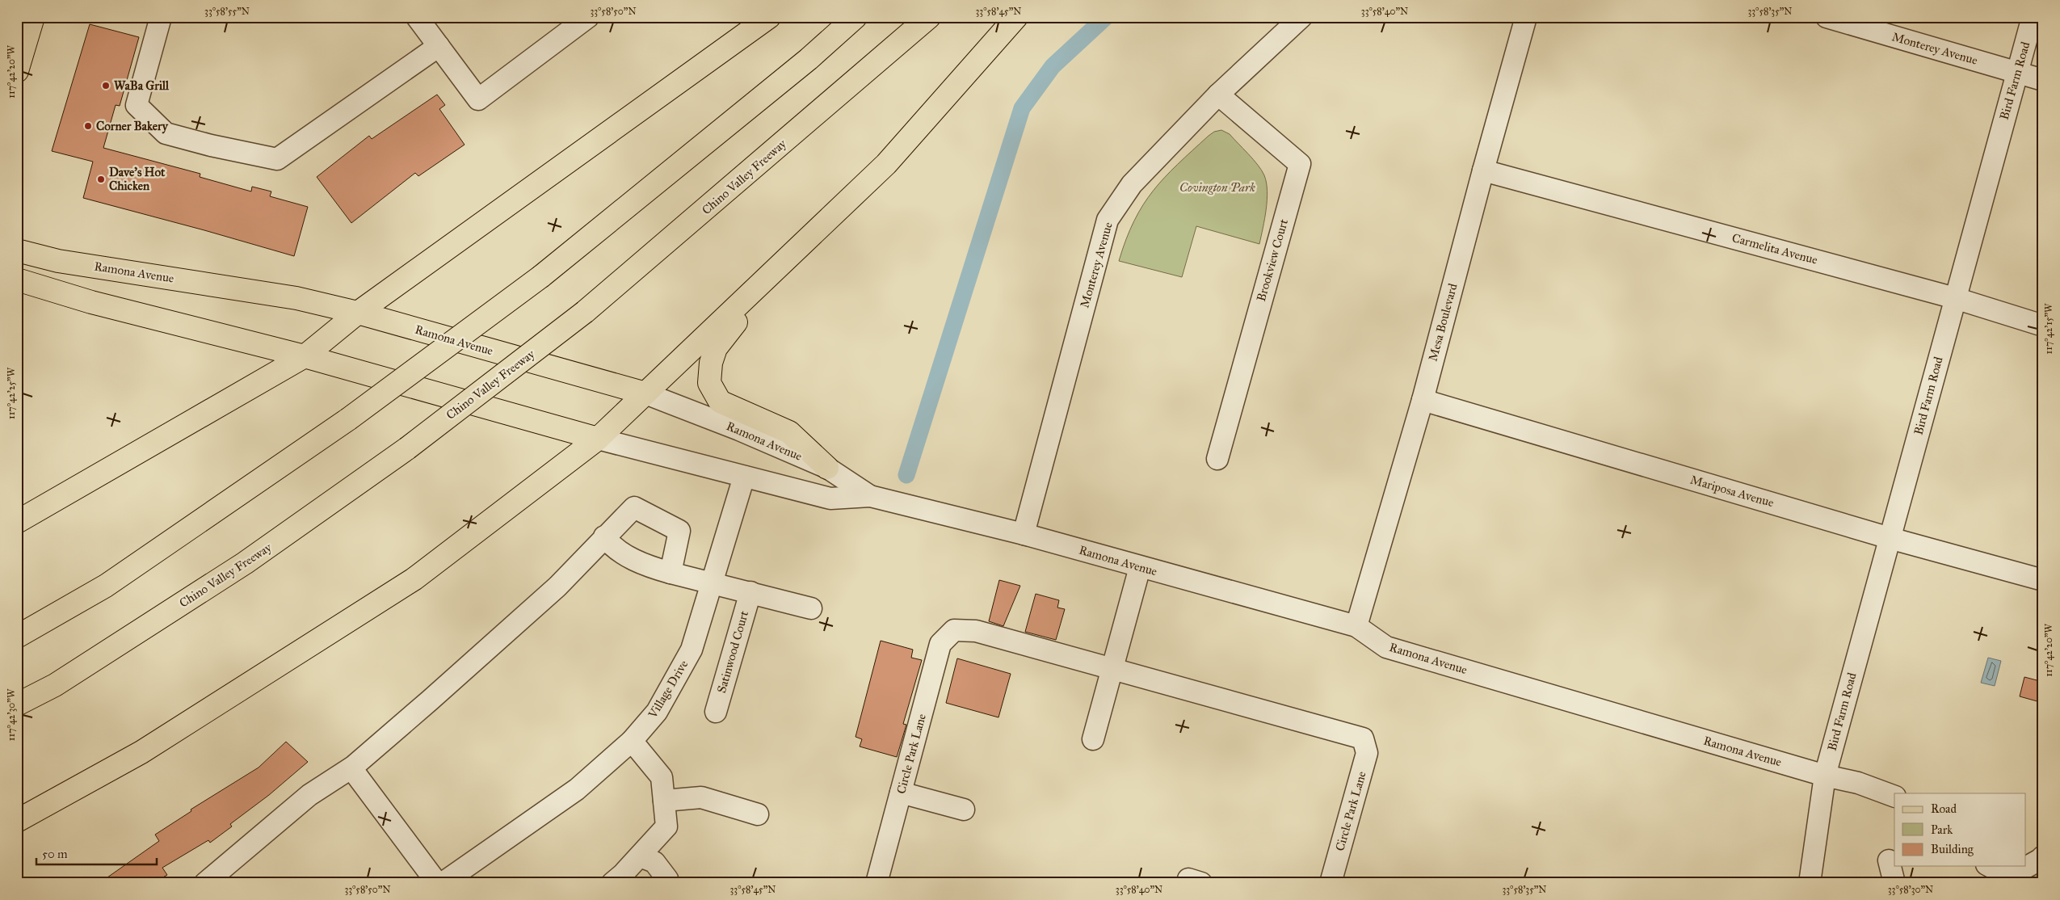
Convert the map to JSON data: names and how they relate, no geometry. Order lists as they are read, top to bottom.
{
  "streets": {
    "main road": ["Chino Valley Freeway", "Ramona Avenue"],
    "street": [
      "Monterey Avenue",
      "Bird Farm Road",
      "Carmelita Avenue",
      "Brookview Court",
      "Mesa Boulevard",
      "Mariposa Avenue",
      "Satinwood Court",
      "Village Drive",
      "Circle Park Lane"
    ]
  },
  "crossings": [
    ["Monterey Avenue", "Bird Farm Road"],
    ["Monterey Avenue", "Brookview Court"],
    ["Monterey Avenue", "Ramona Avenue"],
    ["Bird Farm Road", "Carmelita Avenue"],
    ["Bird Farm Road", "Ramona Avenue"],
    ["Bird Farm Road", "Mariposa Avenue"],
    ["Carmelita Avenue", "Mesa Boulevard"],
    ["Ramona Avenue", "Mesa Boulevard"],
    ["Ramona Avenue", "Village Drive"],
    ["Mesa Boulevard", "Mariposa Avenue"]
  ],
  "parks": ["Covington Park"],
  "places": ["WaBa Grill", "Corner Bakery", "Dave's Hot Chicken"],
  "legend": ["Road", "Park", "Building"],
  "scale_bar": "50 m",
  "coordinates": [
    "33°58'55\"N",
    "33°58'50\"N",
    "33°58'45\"N",
    "33°58'40\"N",
    "33°58'35\"N",
    "117°42'20\"W",
    "117°42'15\"W",
    "117°42'25\"W",
    "117°42'30\"W",
    "33°58'30\"N"
  ]
}
